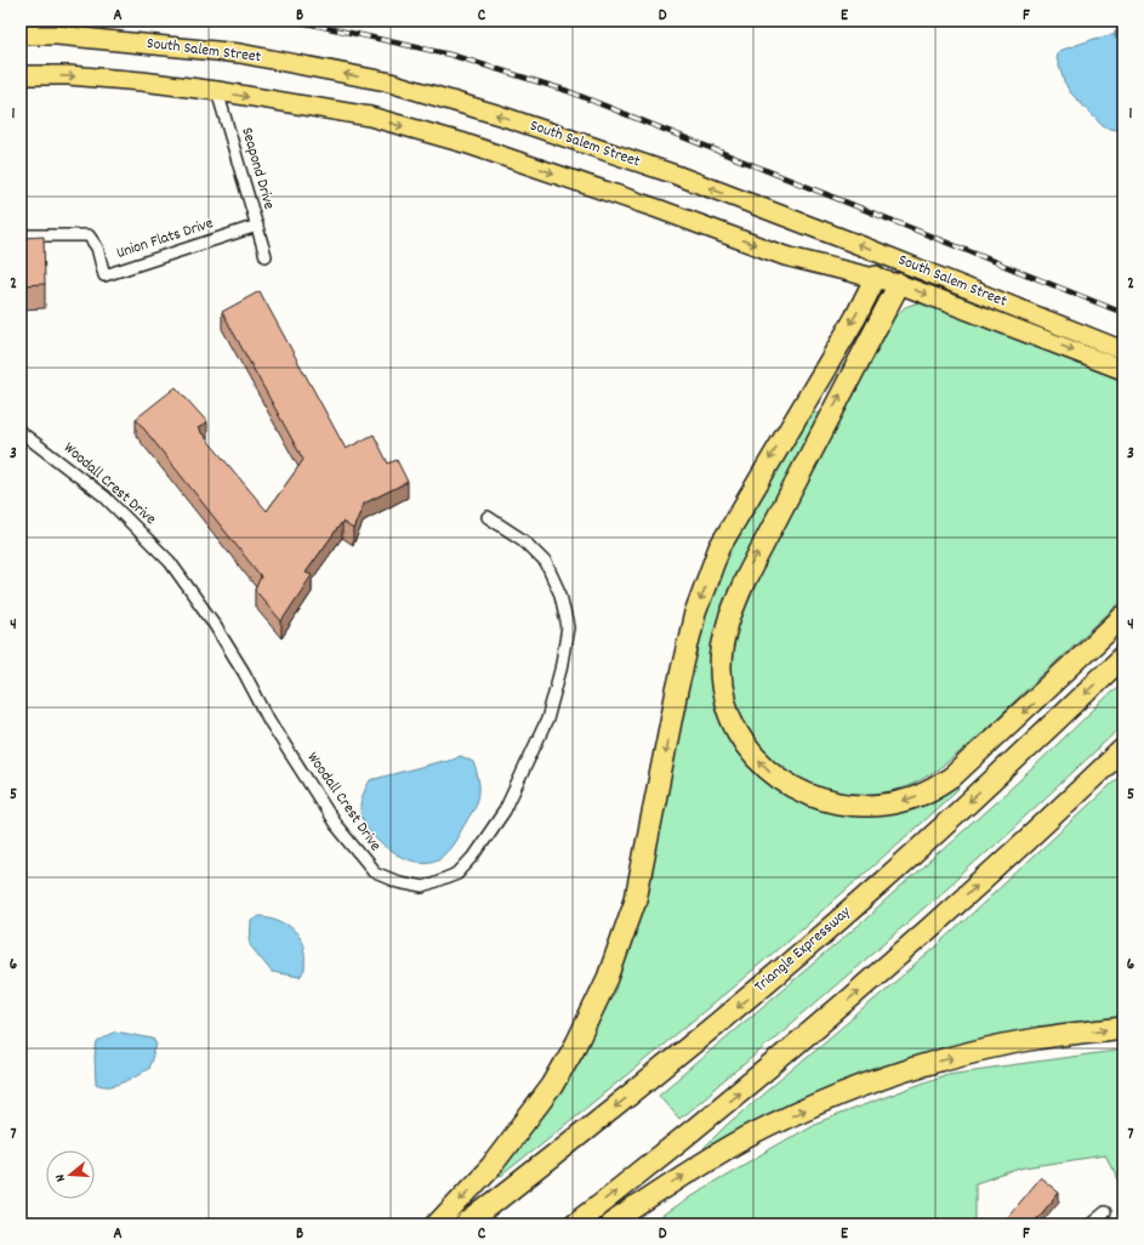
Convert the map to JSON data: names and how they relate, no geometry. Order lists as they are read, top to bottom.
{
  "streets": {
    "highway": ["Triangle Expressway"],
    "main road": ["South Salem Street"],
    "street": ["Seapond Drive", "Union Flats Drive", "Woodall Crest Drive"]
  },
  "crossings": [
    ["South Salem Street", "Seapond Drive"],
    ["Seapond Drive", "Union Flats Drive"]
  ],
  "north": "left",
  "grid": {
    "columns": [
      "A",
      "B",
      "C",
      "D",
      "E",
      "F"
    ],
    "rows": [
      "1",
      "2",
      "3",
      "4",
      "5",
      "6",
      "7"
    ]
  }
}
